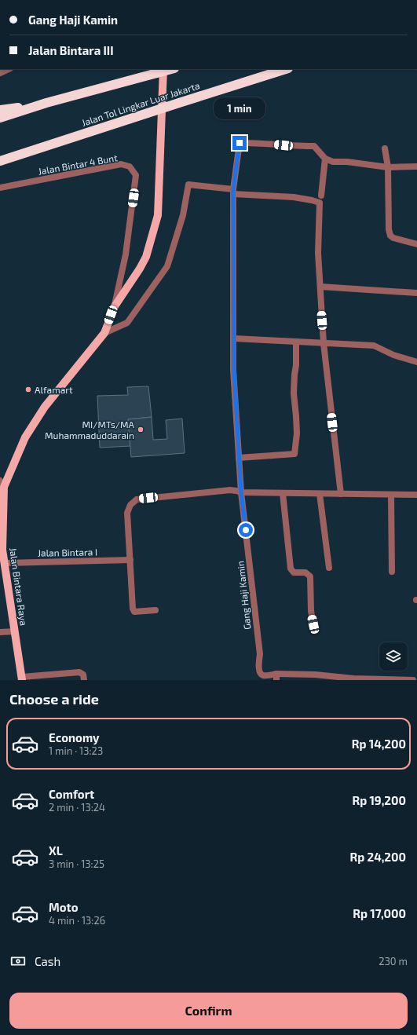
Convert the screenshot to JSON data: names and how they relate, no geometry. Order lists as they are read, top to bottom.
{
  "streets": {
    "highway": ["Jalan Tol Lingkar Luar Jakarta"],
    "main road": ["Jalan Bintara Raya"],
    "street": ["Jalan Bintar 4 Bunt", "Jalan Bintara I", "Gang Haji Kamin"]
  },
  "crossings": [
    ["Jalan Bintar 4 Bunt", "Jalan Bintara Raya"],
    ["Jalan Bintara I", "Jalan Bintara Raya"]
  ],
  "places": ["Alfamart", "MI/MTs/MA Muhammaduddarain"],
  "page": {
    "banner": ["Gang Haji Kamin", "Jalan Bintara III"],
    "bubble": "1 min",
    "heading": "Choose a ride",
    "list": [
      {
        "name": "Economy",
        "note": "1 min · 13:23",
        "value": "Rp 14,200"
      },
      {
        "name": "Comfort",
        "note": "2 min · 13:24",
        "value": "Rp 19,200"
      },
      {
        "name": "XL",
        "note": "3 min · 13:25",
        "value": "Rp 24,200"
      },
      {
        "name": "Moto",
        "note": "4 min · 13:26",
        "value": "Rp 17,000"
      }
    ],
    "pay": ["Cash", "230 m"],
    "buttons": "Confirm"
  }
}
